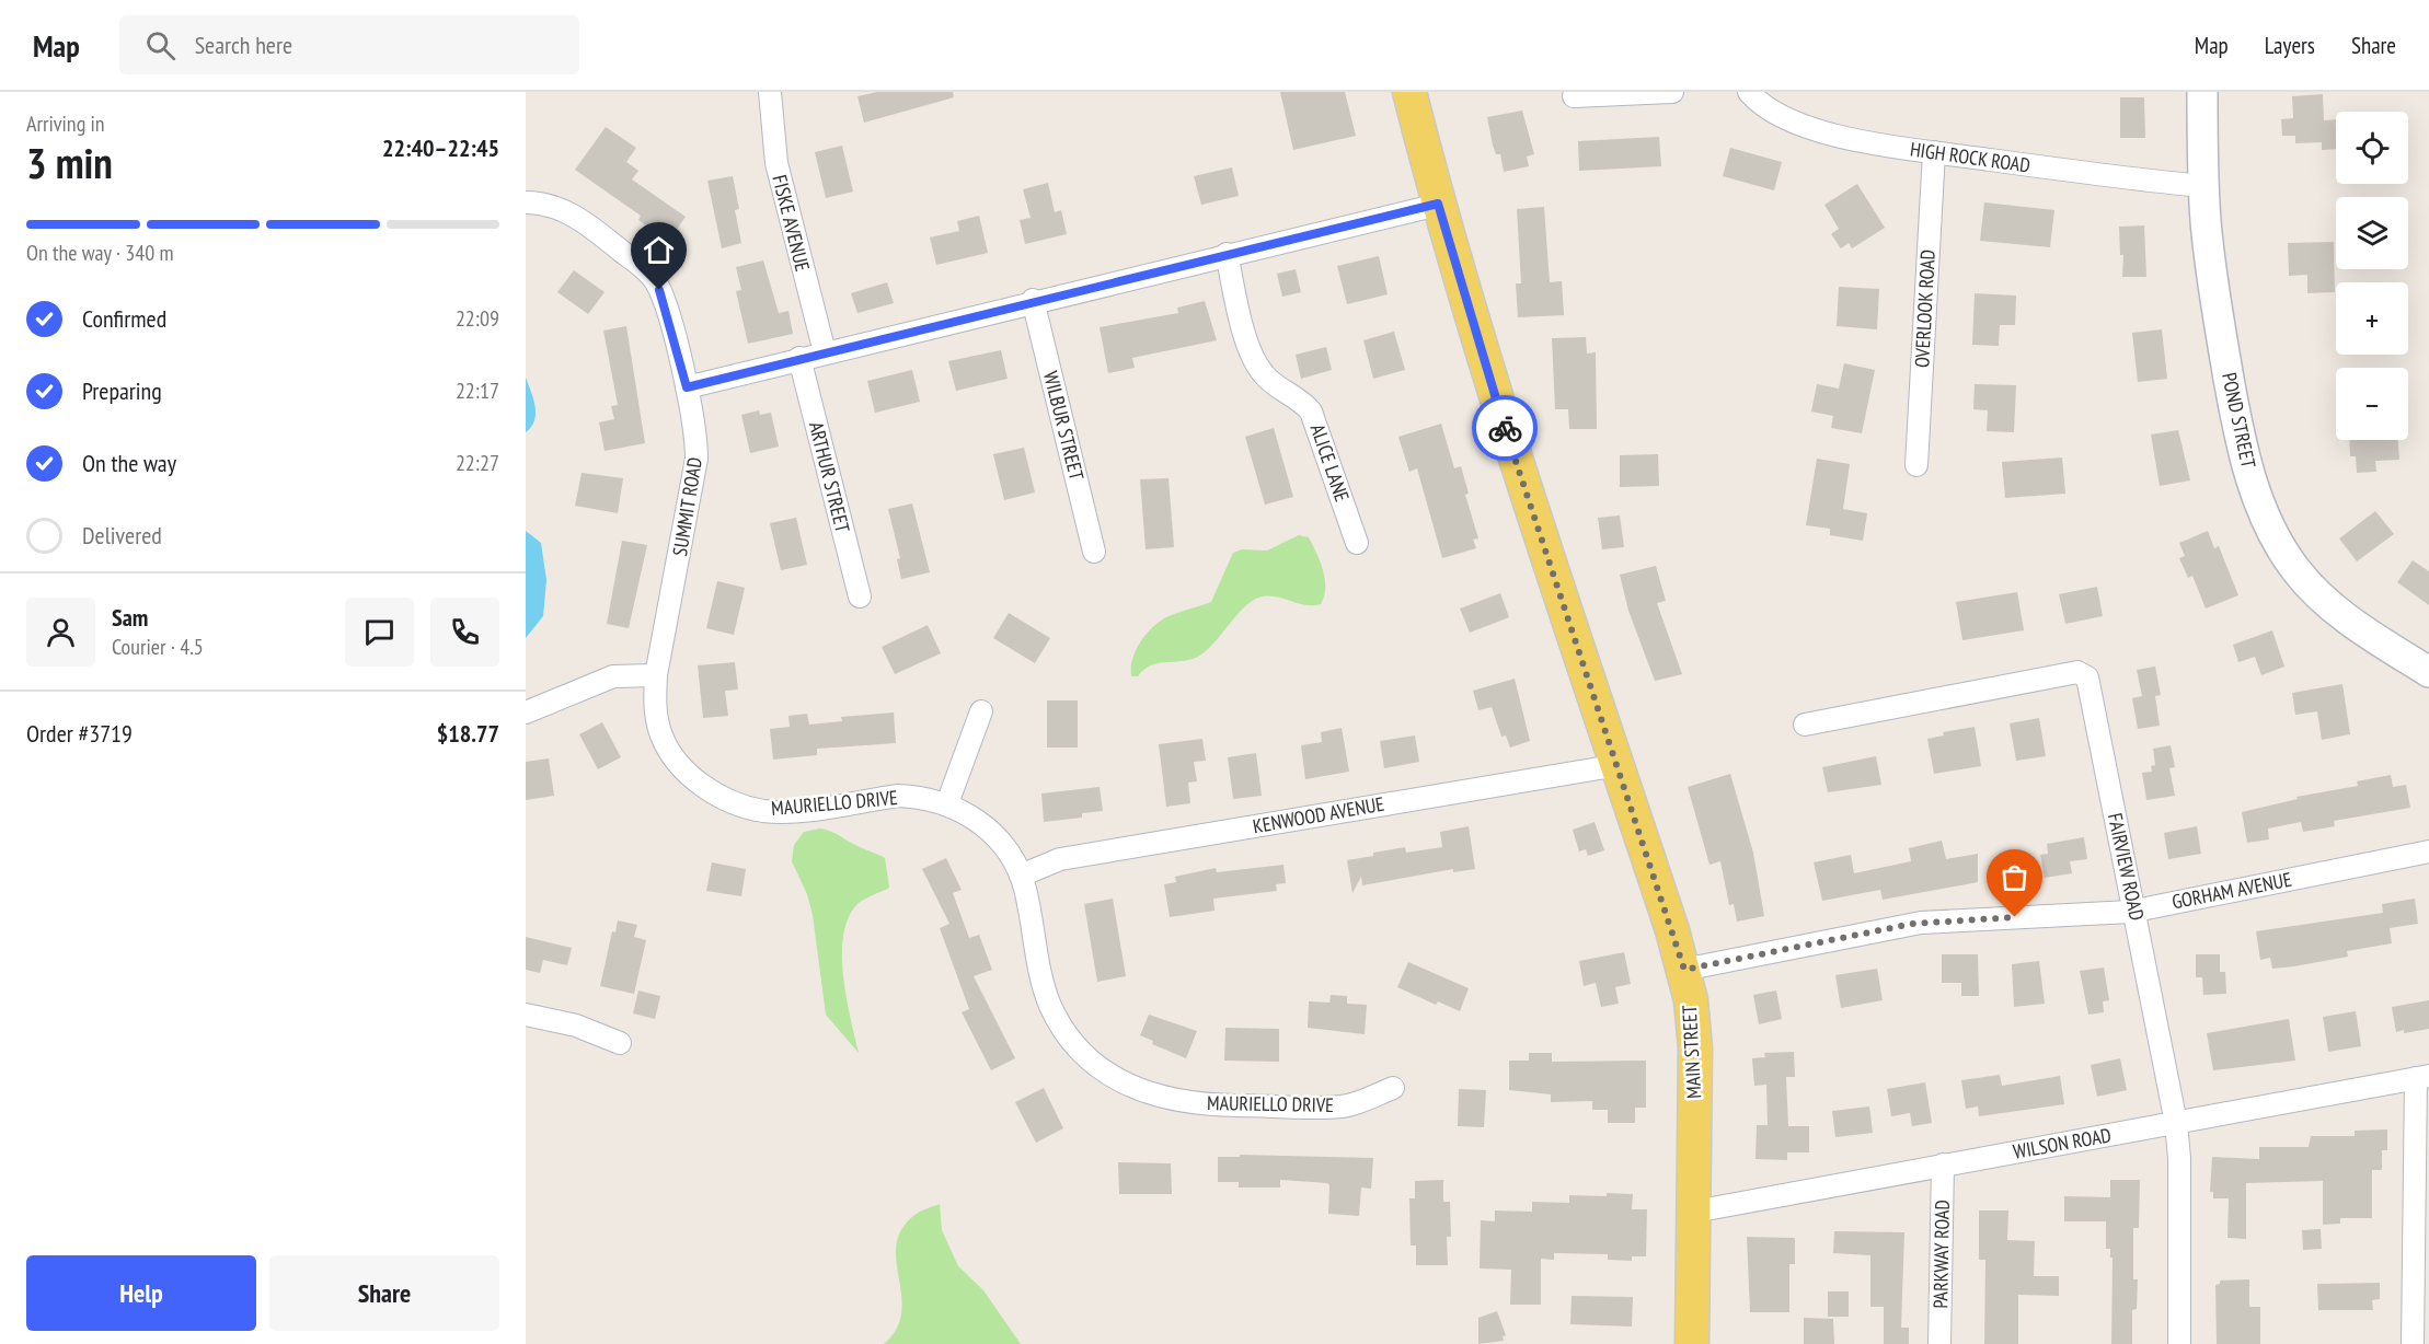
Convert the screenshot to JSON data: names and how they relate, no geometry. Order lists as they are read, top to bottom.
{
  "streets": {
    "main road": ["MAIN STREET"],
    "street": [
      "HIGH ROCK ROAD",
      "FISKE AVENUE",
      "OVERLOOK ROAD",
      "POND STREET",
      "WILBUR STREET",
      "ALICE LANE",
      "ARTHUR STREET",
      "SUMMIT ROAD",
      "MAURIELLO DRIVE",
      "KENWOOD AVENUE",
      "FAIRVIEW ROAD",
      "GORHAM AVENUE",
      "WILSON ROAD",
      "PARKWAY ROAD"
    ]
  },
  "crossings": [
    ["HIGH ROCK ROAD", "OVERLOOK ROAD"],
    ["HIGH ROCK ROAD", "POND STREET"],
    ["SUMMIT ROAD", "MAURIELLO DRIVE"],
    ["MAURIELLO DRIVE", "KENWOOD AVENUE"],
    ["KENWOOD AVENUE", "MAIN STREET"],
    ["FAIRVIEW ROAD", "GORHAM AVENUE"],
    ["FAIRVIEW ROAD", "WILSON ROAD"],
    ["GORHAM AVENUE", "MAIN STREET"],
    ["MAIN STREET", "WILSON ROAD"],
    ["WILSON ROAD", "PARKWAY ROAD"]
  ],
  "page": {
    "header": "Map",
    "search": "Search here",
    "nav": ["Map", "Layers", "Share"],
    "heading": ["3 min", "Arriving in", "22:40–22:45"],
    "panel": [
      "Sam",
      "Courier · 4.5",
      "Order #3719",
      "$18.77"
    ],
    "map_buttons": ["+", "−"],
    "bar": "On the way · 340 m",
    "list": [
      ["Confirmed", "22:09"],
      ["Preparing", "22:17"],
      ["On the way", "22:27"],
      "Delivered"
    ],
    "buttons": ["Help", "Share"]
  }
}
